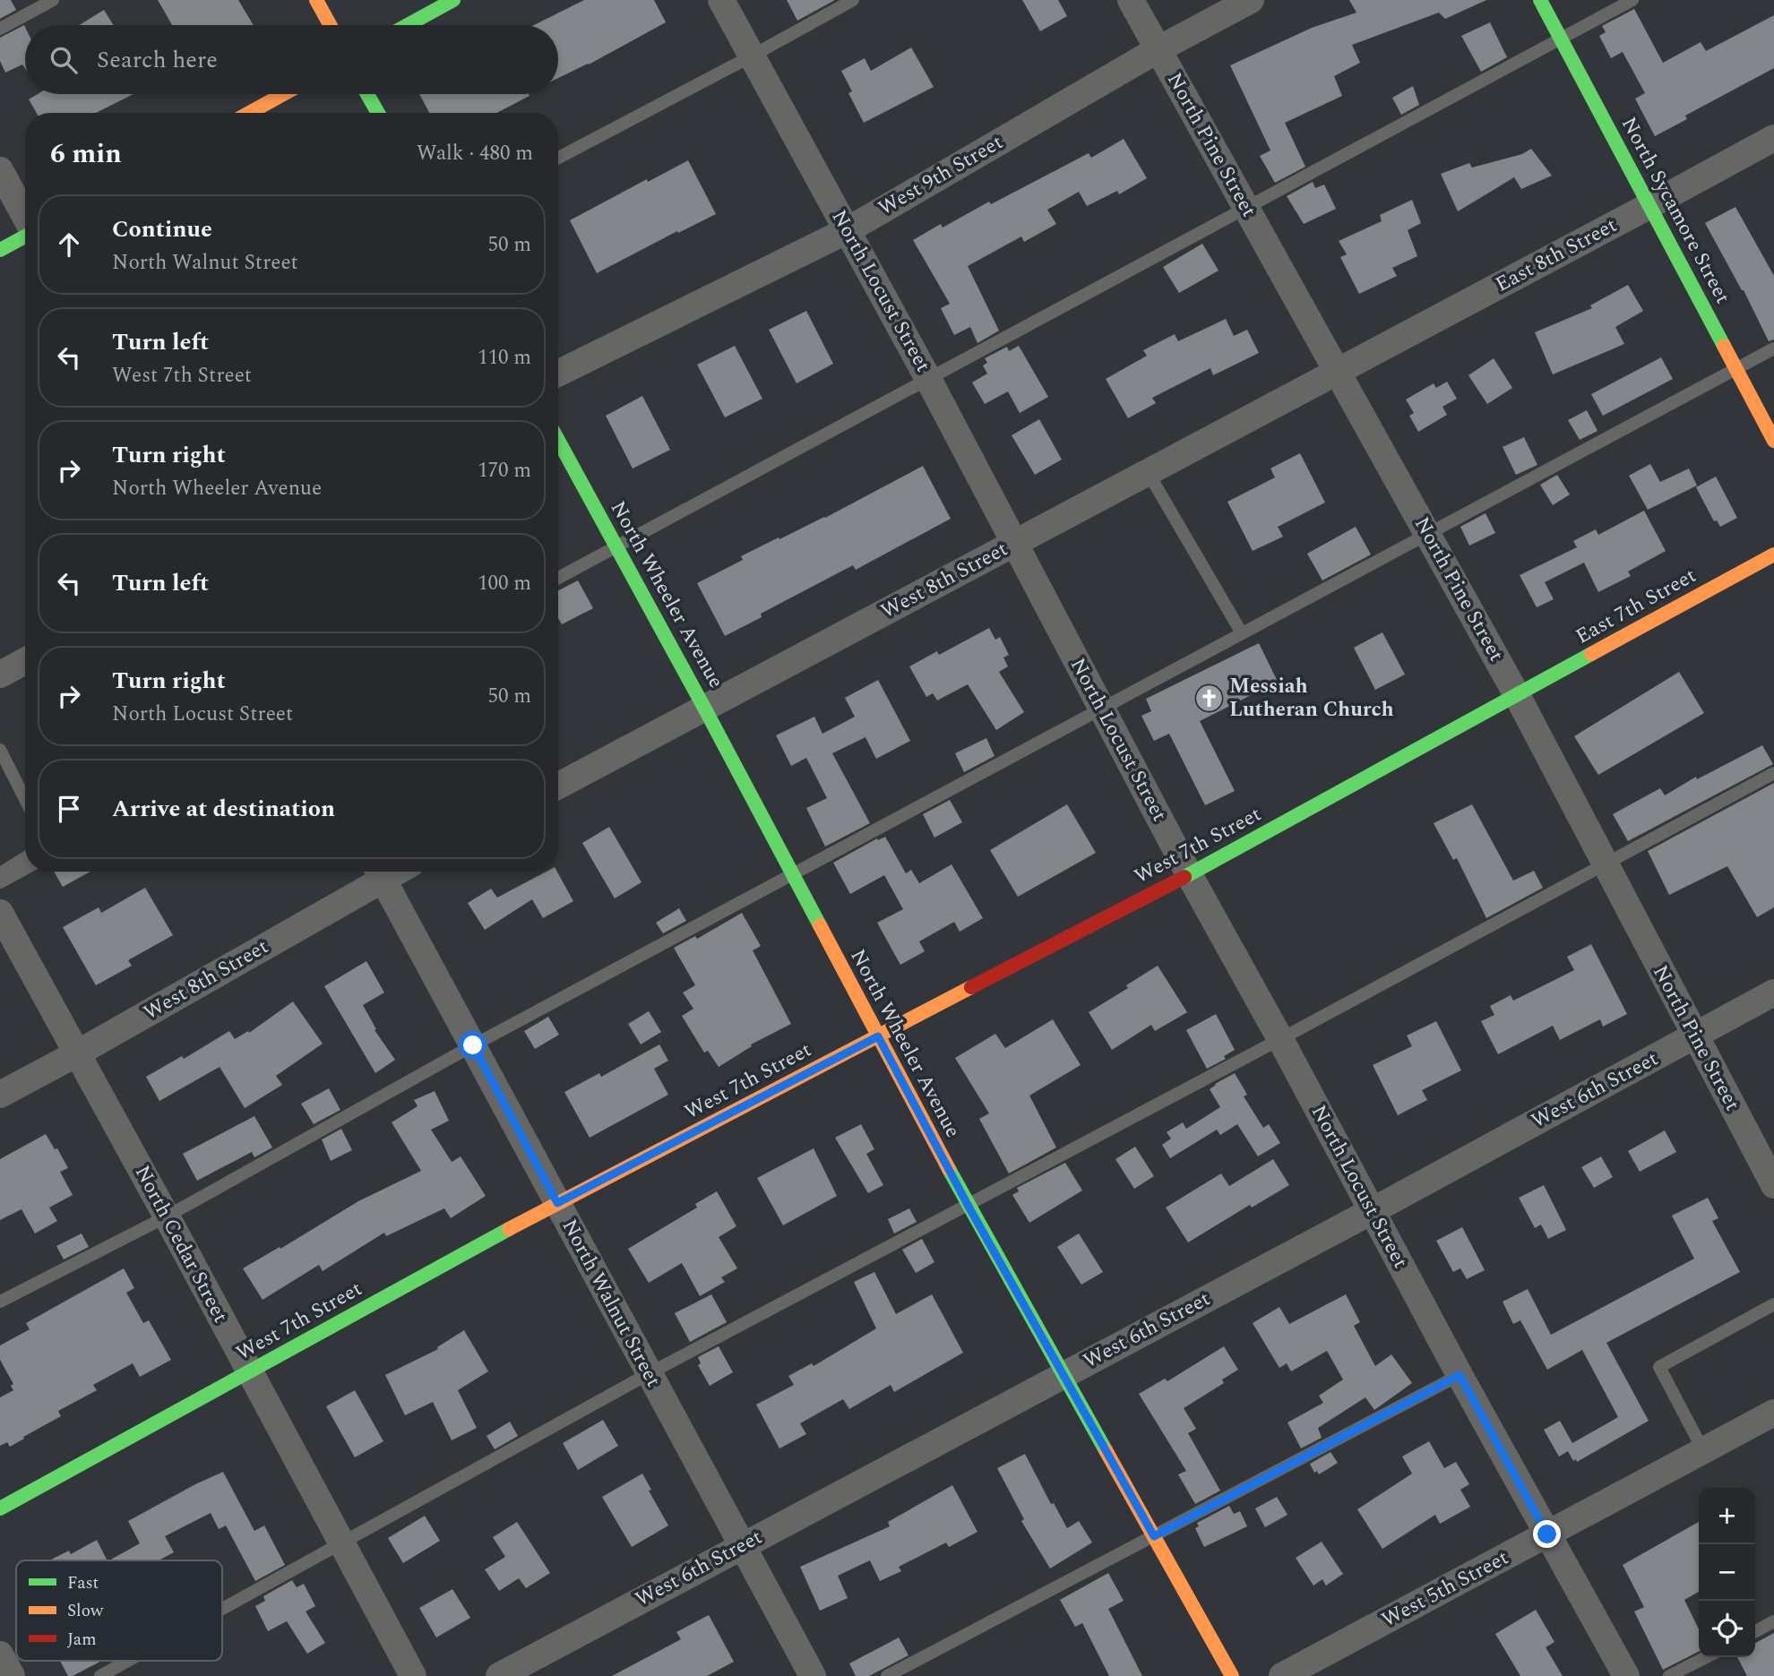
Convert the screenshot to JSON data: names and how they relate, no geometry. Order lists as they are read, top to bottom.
{
  "streets": {
    "street": [
      "North Pine Street",
      "West 9th Street",
      "North Sycamore Street",
      "East 8th Street",
      "North Locust Street",
      "West 8th Street",
      "North Wheeler Avenue",
      "East 7th Street",
      "West 7th Street",
      "West 6th Street",
      "North Cedar Street",
      "North Walnut Street",
      "West 5th Street"
    ]
  },
  "crossings": [
    ["North Pine Street", "West 9th Street"],
    ["North Pine Street", "East 8th Street"],
    ["North Pine Street", "West 8th Street"],
    ["North Pine Street", "East 7th Street"],
    ["North Pine Street", "West 7th Street"],
    ["North Pine Street", "West 6th Street"],
    ["West 9th Street", "North Locust Street"],
    ["North Sycamore Street", "East 8th Street"],
    ["East 8th Street", "West 8th Street"],
    ["North Locust Street", "West 8th Street"],
    ["North Locust Street", "West 7th Street"],
    ["North Locust Street", "West 6th Street"],
    ["North Locust Street", "West 5th Street"],
    ["West 8th Street", "North Wheeler Avenue"],
    ["West 8th Street", "North Cedar Street"],
    ["West 8th Street", "North Walnut Street"],
    ["North Wheeler Avenue", "West 7th Street"],
    ["North Wheeler Avenue", "West 6th Street"],
    ["East 7th Street", "West 7th Street"],
    ["West 7th Street", "North Cedar Street"],
    ["West 7th Street", "North Walnut Street"],
    ["West 6th Street", "North Walnut Street"]
  ],
  "places": {
    "church": ["Messiah Lutheran Church"]
  },
  "legend": ["Fast", "Slow", "Jam"],
  "page": {
    "search": "Search here",
    "heading": ["6 min", "Walk · 480 m"],
    "list": [
      ["Continue", "North Walnut Street", "50 m"],
      ["Turn left", "West 7th Street", "110 m"],
      ["Turn right", "North Wheeler Avenue", "170 m"],
      ["Turn left", "100 m"],
      ["Turn right", "North Locust Street", "50 m"],
      "Arrive at destination"
    ],
    "map_buttons": ["+", "−"]
  }
}
